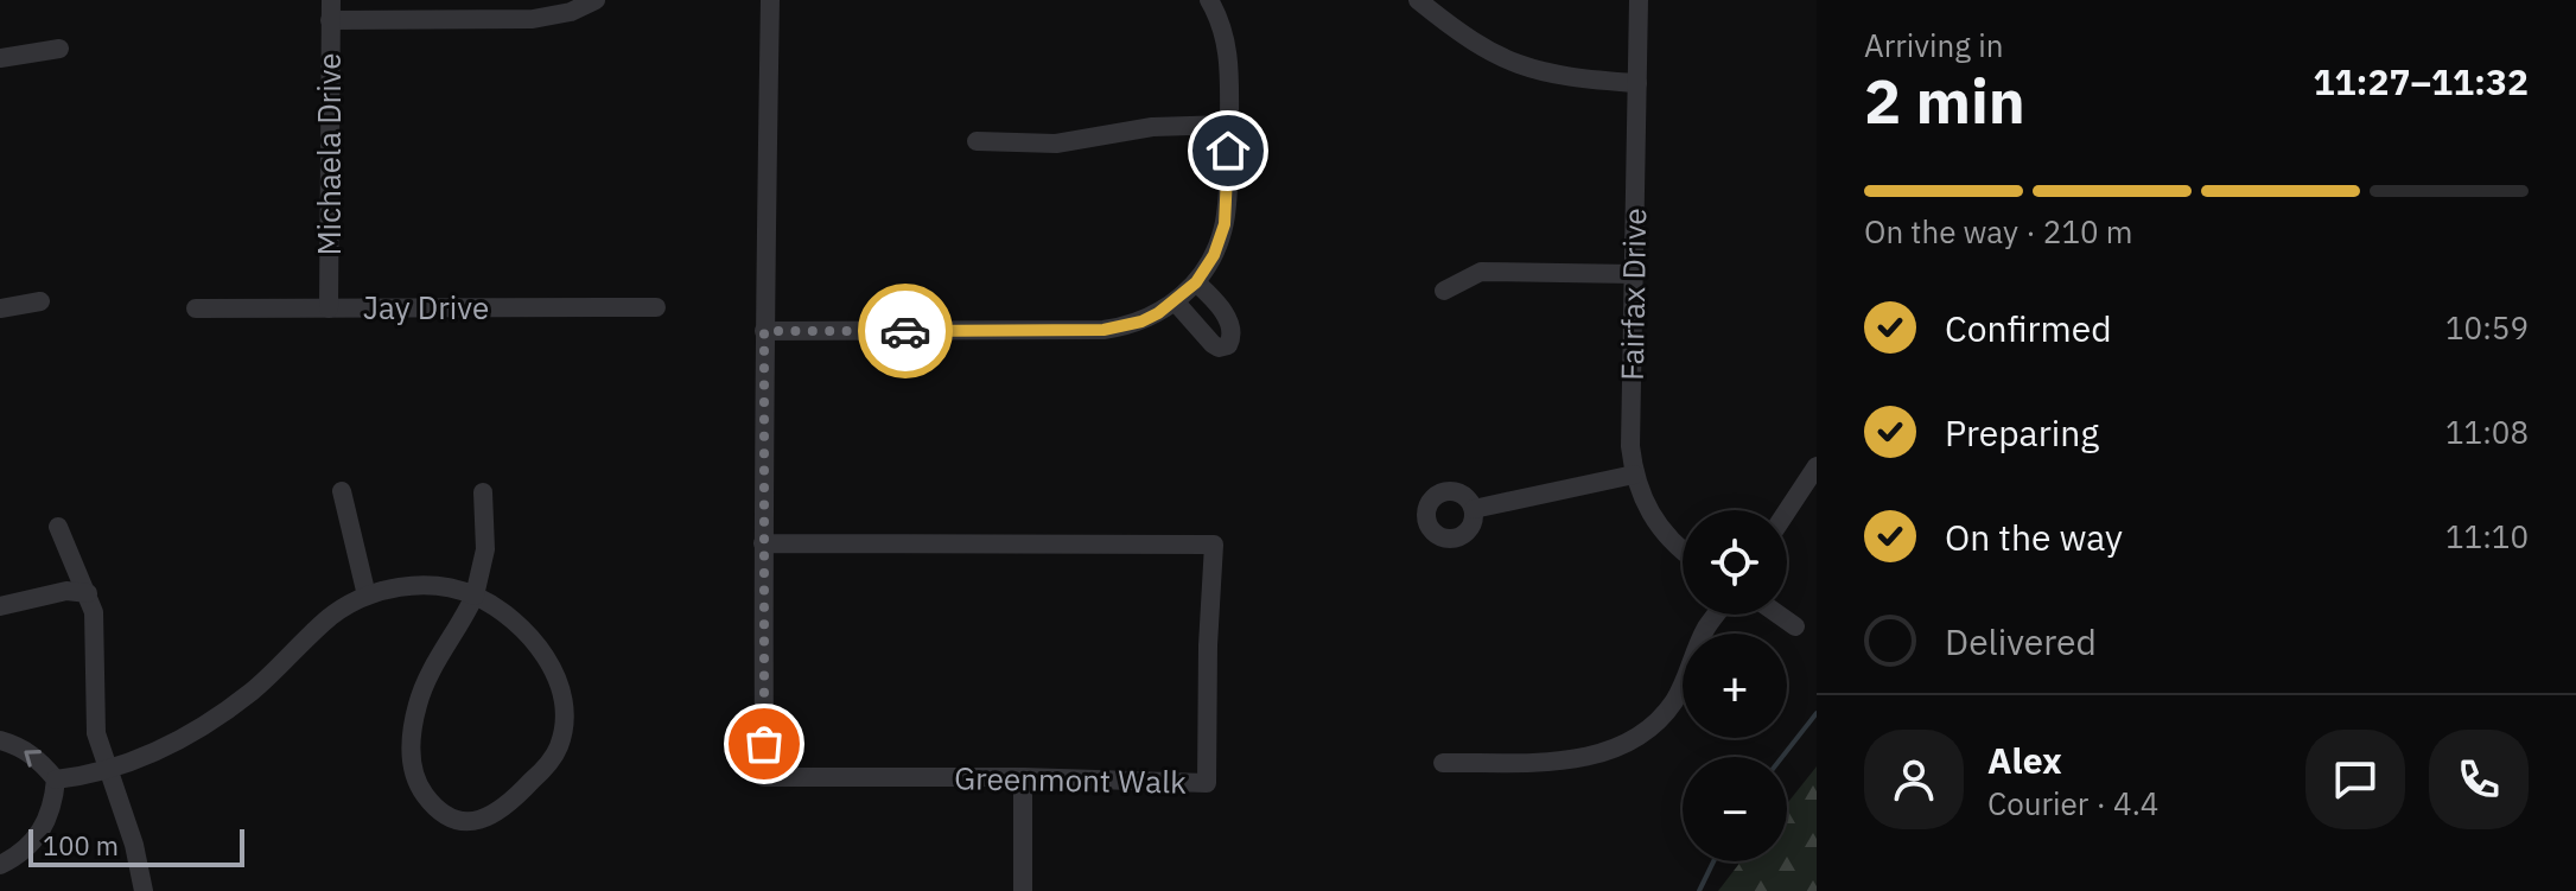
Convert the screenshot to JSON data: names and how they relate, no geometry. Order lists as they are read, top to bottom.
{
  "streets": {
    "street": [
      "Michaela Drive",
      "Fairfax Drive",
      "Jay Drive",
      "Greenmont Walk"
    ]
  },
  "crossings": [
    ["Michaela Drive", "Jay Drive"]
  ],
  "scale_bar": "100 m",
  "page": {
    "heading": ["2 min", "Arriving in", "11:27–11:32"],
    "panel": ["Alex", "Courier · 4.4"],
    "bar": "On the way · 210 m",
    "list": [
      ["Confirmed", "10:59"],
      ["Preparing", "11:08"],
      ["On the way", "11:10"],
      "Delivered"
    ],
    "map_buttons": ["+", "−"],
    "scale": "100 m"
  }
}
